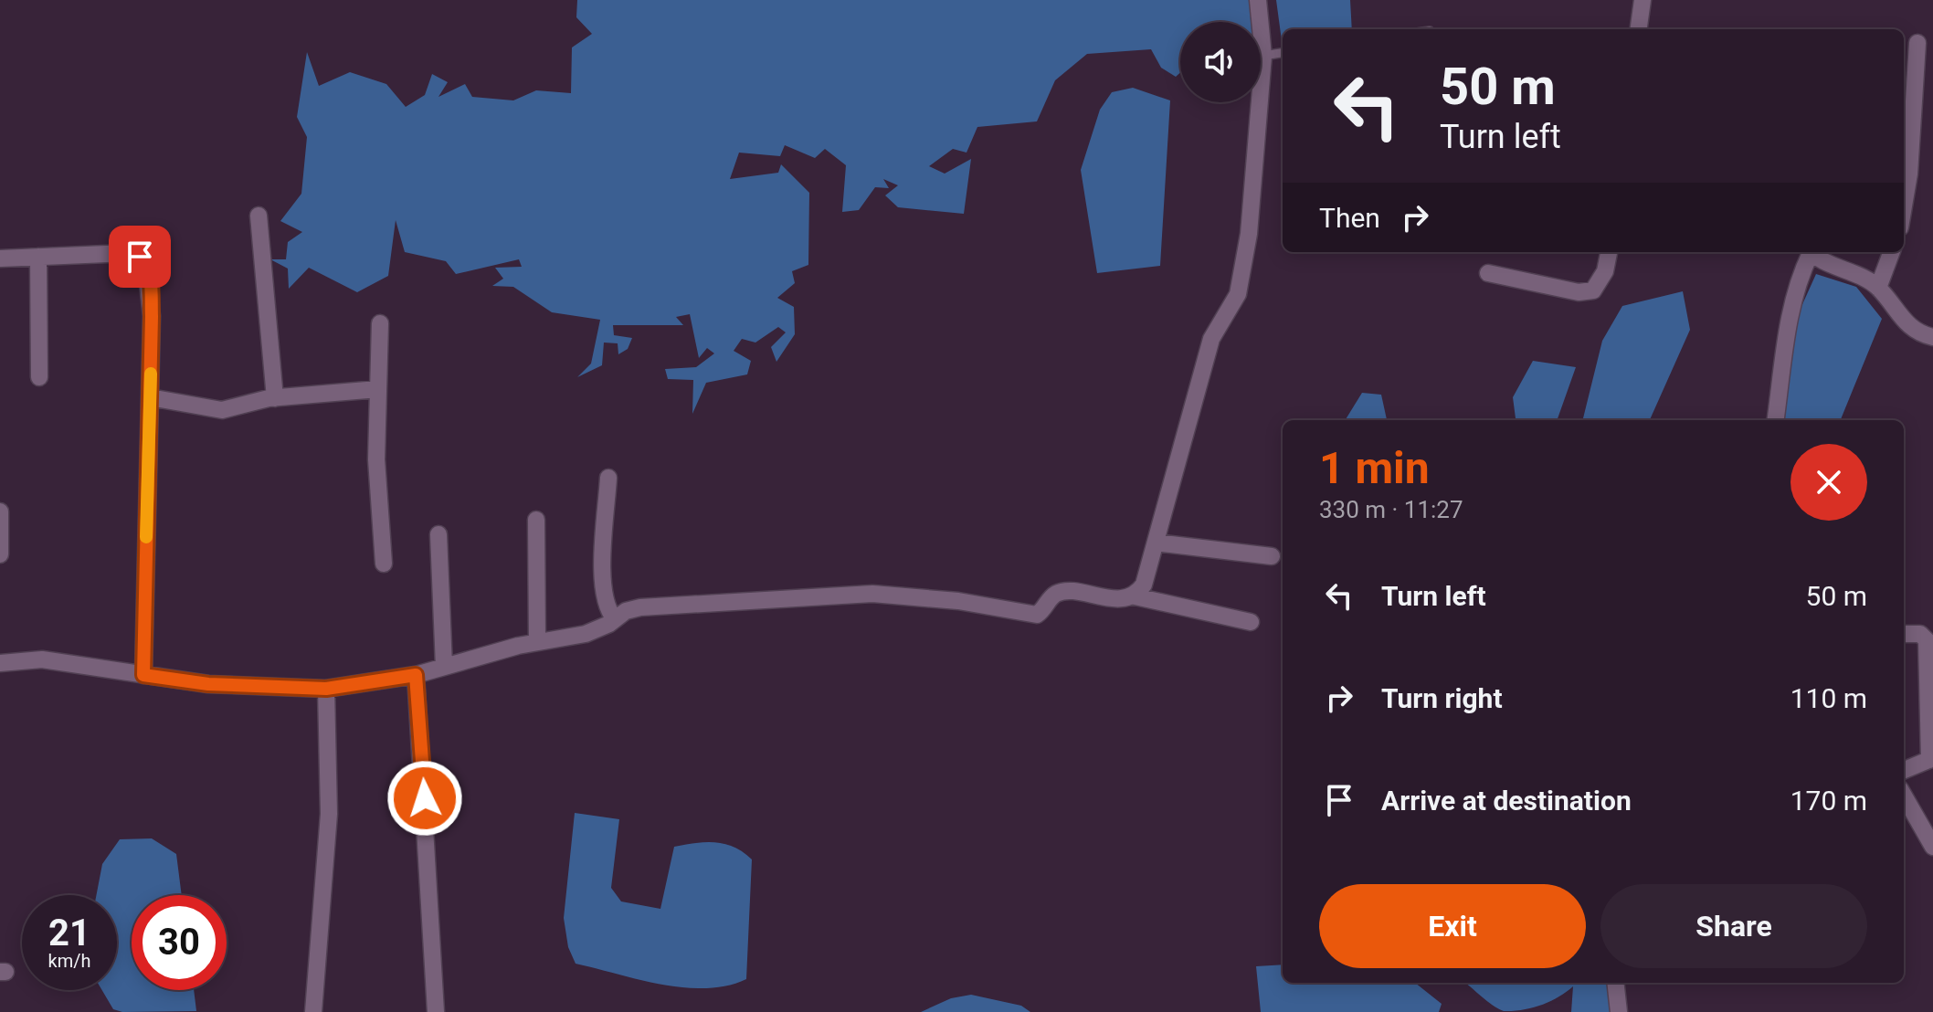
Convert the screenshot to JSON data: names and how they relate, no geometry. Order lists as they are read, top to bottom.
{
  "page": {
    "turn": ["50 m", "Turn left"],
    "then": "Then",
    "heading": ["1 min", "330 m · 11:27"],
    "list": [
      {
        "name": "Turn left",
        "value": "50 m"
      },
      {
        "name": "Turn right",
        "value": "110 m"
      },
      {
        "name": "Arrive at destination",
        "value": "170 m"
      }
    ],
    "buttons": ["Exit", "Share"],
    "speed": "21 km/h",
    "limit": "30"
  }
}
